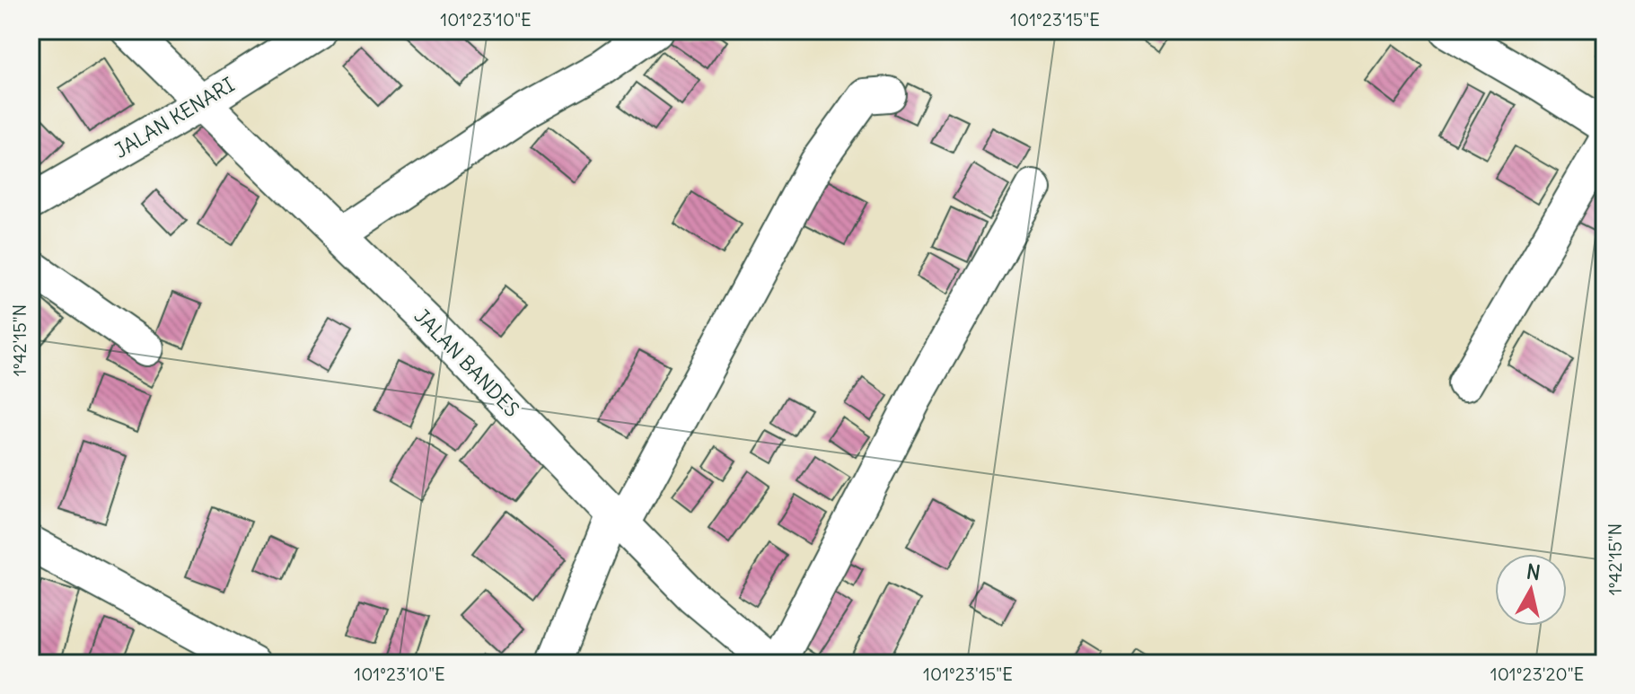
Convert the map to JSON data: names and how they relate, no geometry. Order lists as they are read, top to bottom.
{
  "streets": {
    "street": ["JALAN KENARI", "JALAN BANDES"]
  },
  "crossings": [
    ["JALAN KENARI", "JALAN BANDES"]
  ],
  "north": "top",
  "coordinates": [
    "101°23'10\"E",
    "101°23'15\"E",
    "1°42'15\"N",
    "101°23'20\"E"
  ]
}
